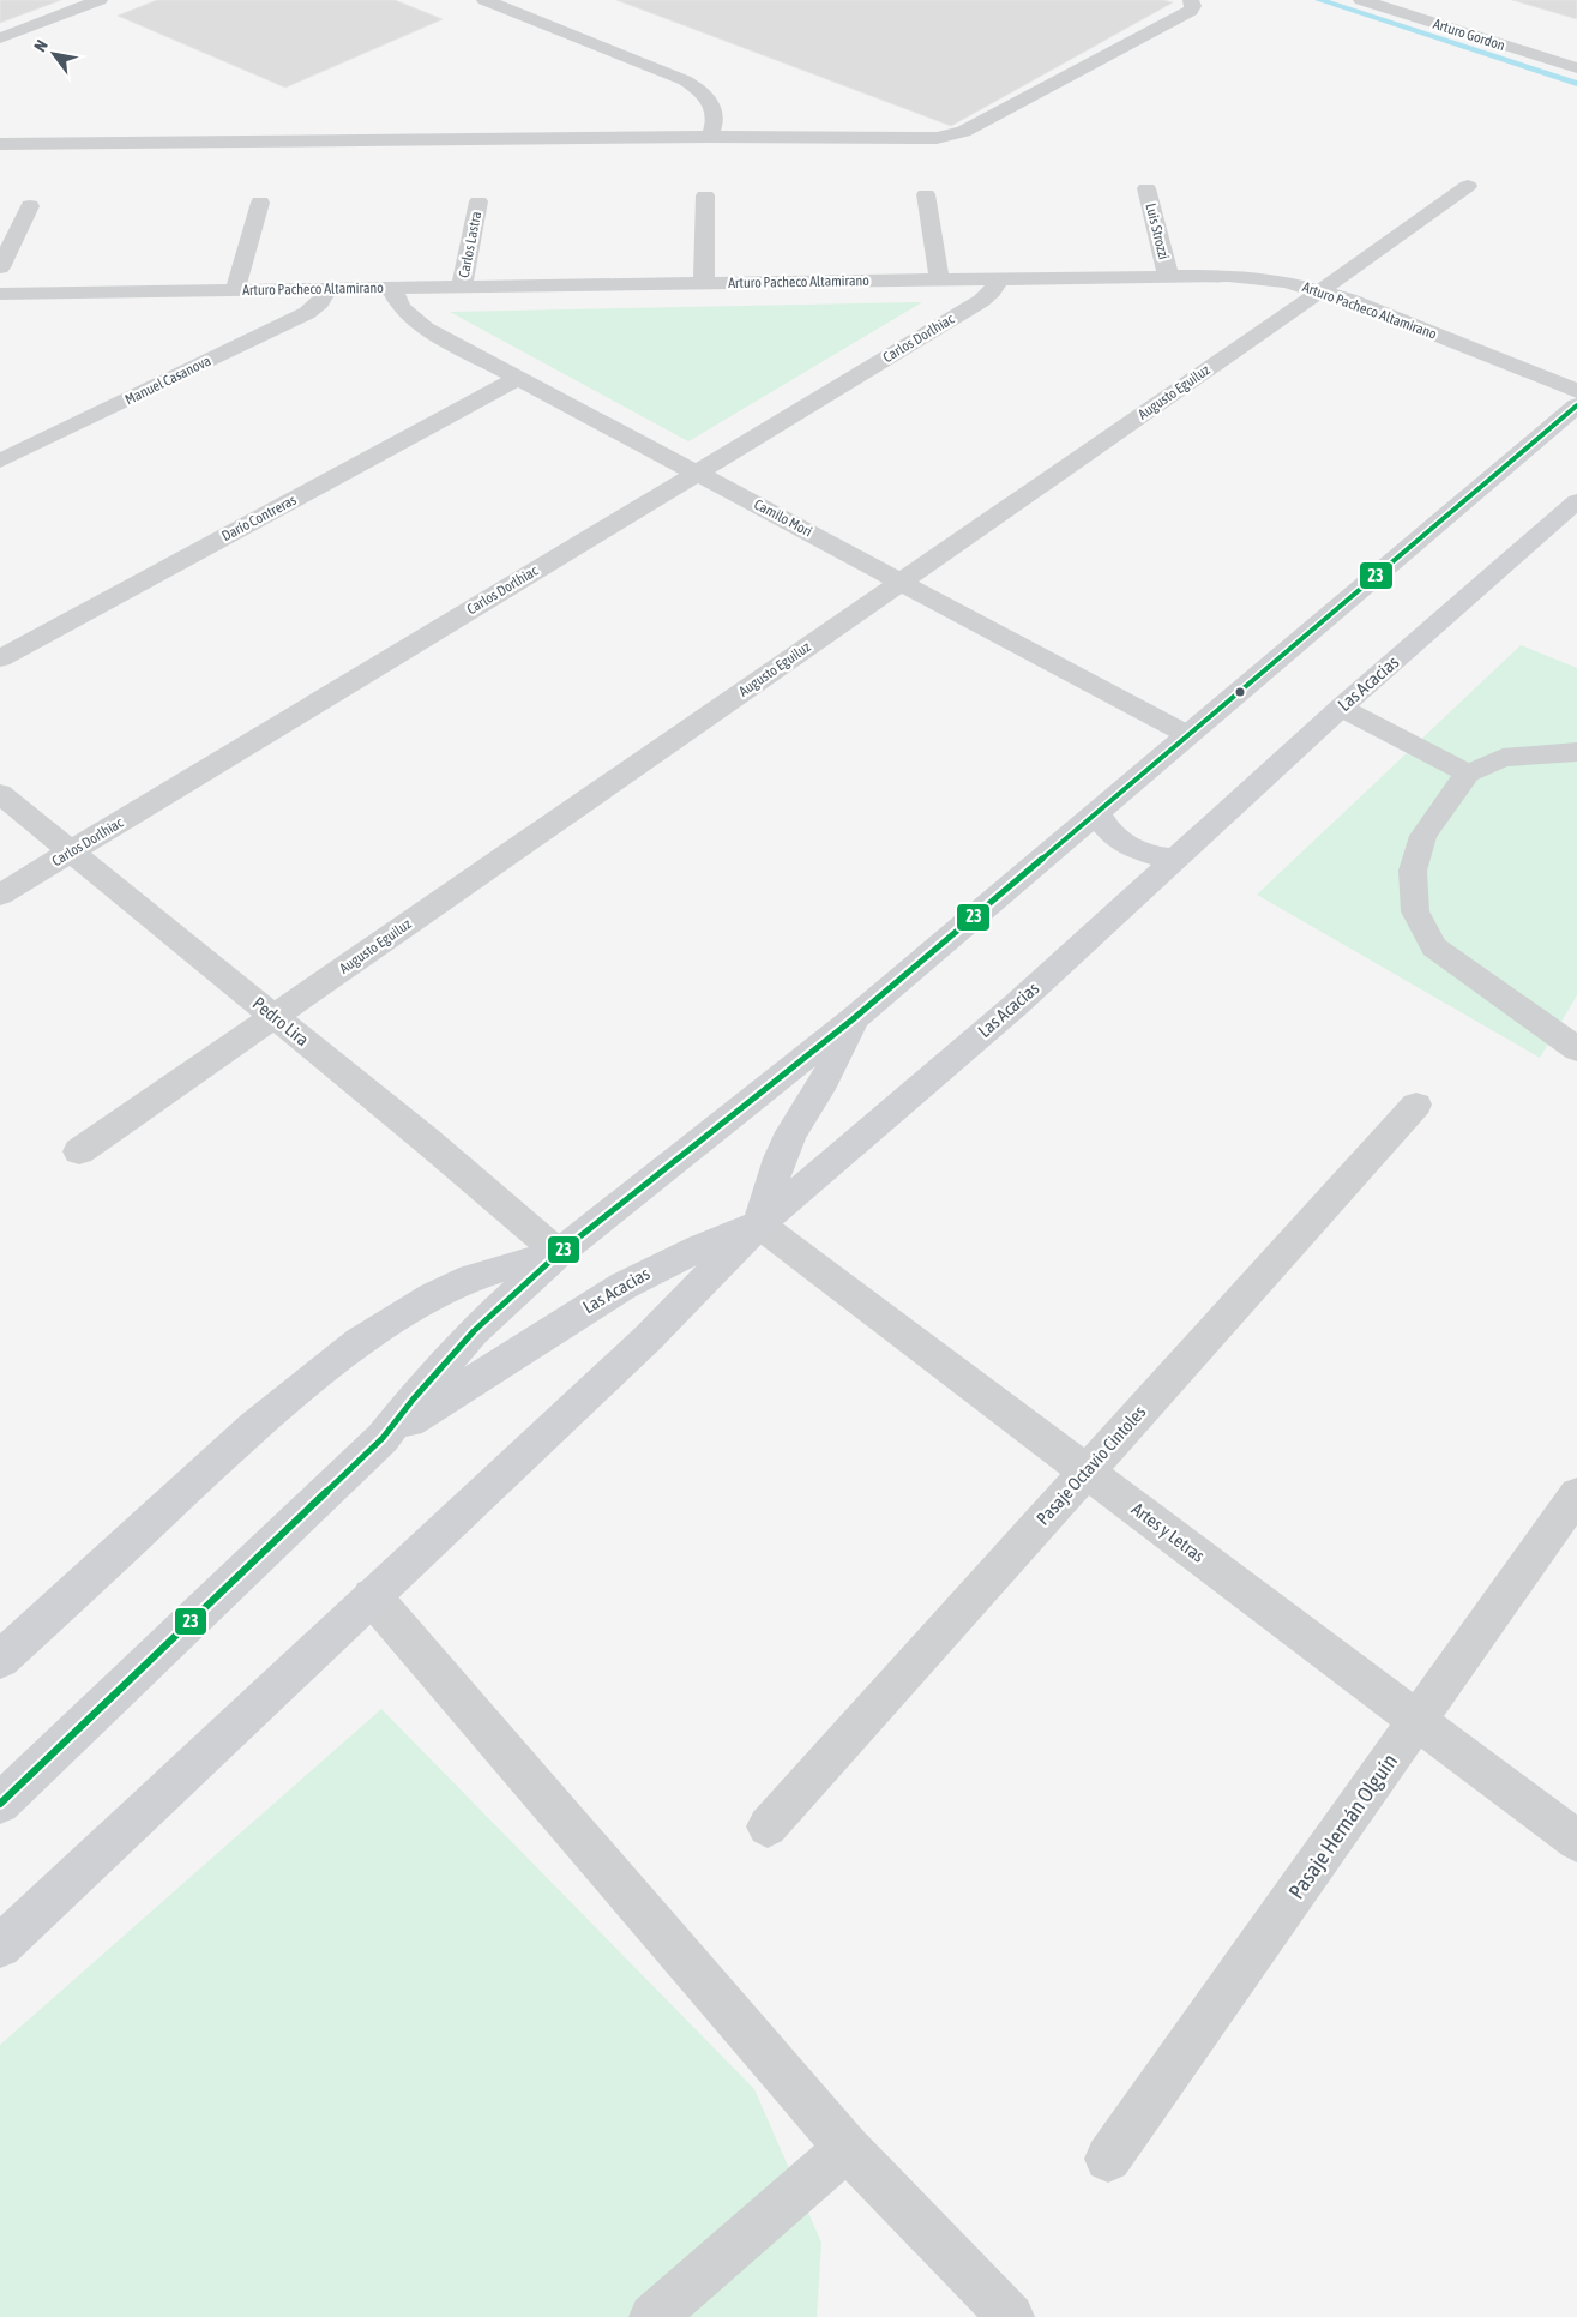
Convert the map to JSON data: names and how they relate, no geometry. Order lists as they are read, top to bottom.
{
  "streets": {
    "main road": ["Las Acacias"],
    "street": [
      "Arturo Gordon",
      "Luis Strozzi",
      "Carlos Lastra",
      "Arturo Pacheco Altamirano",
      "Carlos Dorlhiac",
      "Manuel Casanova",
      "Augusto Eguiluz",
      "Darío Contreras",
      "Camilo Mori",
      "Pedro Lira",
      "Pasaje Octavio Cintoles",
      "Artes y Letras",
      "Pasaje Hernán Olguín"
    ]
  },
  "crossings": [
    ["Luis Strozzi", "Arturo Pacheco Altamirano"],
    ["Carlos Lastra", "Arturo Pacheco Altamirano"],
    ["Arturo Pacheco Altamirano", "Carlos Dorlhiac"],
    ["Arturo Pacheco Altamirano", "Manuel Casanova"],
    ["Arturo Pacheco Altamirano", "Augusto Eguiluz"],
    ["Arturo Pacheco Altamirano", "Camilo Mori"],
    ["Carlos Dorlhiac", "Camilo Mori"],
    ["Carlos Dorlhiac", "Pedro Lira"],
    ["Augusto Eguiluz", "Camilo Mori"],
    ["Augusto Eguiluz", "Pedro Lira"],
    ["Darío Contreras", "Camilo Mori"],
    ["Camilo Mori", "Las Acacias"],
    ["Las Acacias", "Pedro Lira"],
    ["Las Acacias", "Artes y Letras"],
    ["Pasaje Octavio Cintoles", "Artes y Letras"],
    ["Artes y Letras", "Pasaje Hernán Olguín"]
  ],
  "lines": ["transit line 23"],
  "north": "top left"
}
